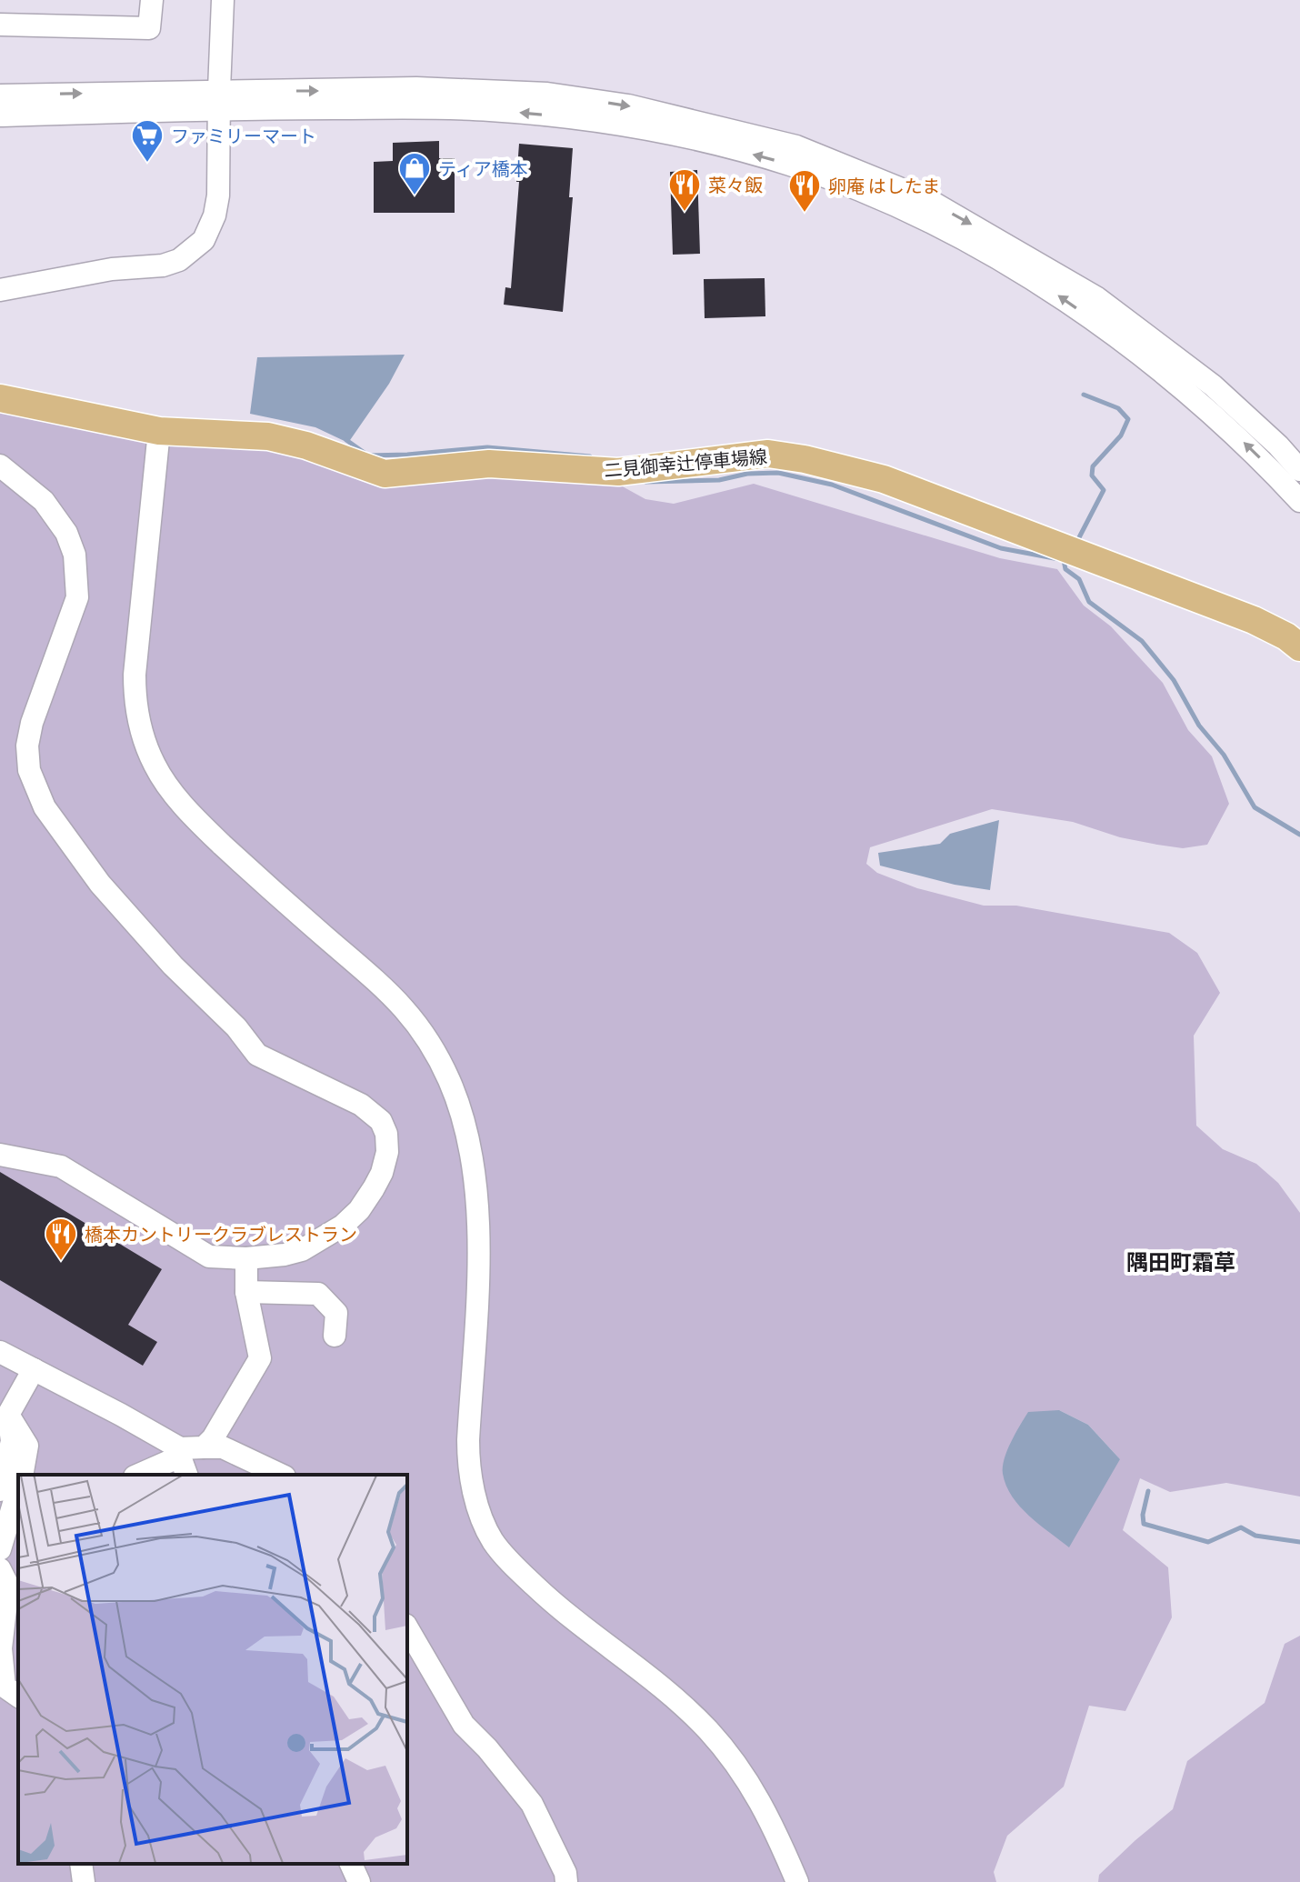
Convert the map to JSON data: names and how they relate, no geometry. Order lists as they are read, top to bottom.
{
  "streets": {
    "main road": ["二見御幸辻停車場線"]
  },
  "districts": ["隅田町霜草"],
  "places": {
    "supermarket": ["ファミリーマート"],
    "shop": ["ティア橋本"],
    "restaurant": ["菜々飯", "卵庵 はしたま", "橋本カントリークラブレストラン"]
  }
}
